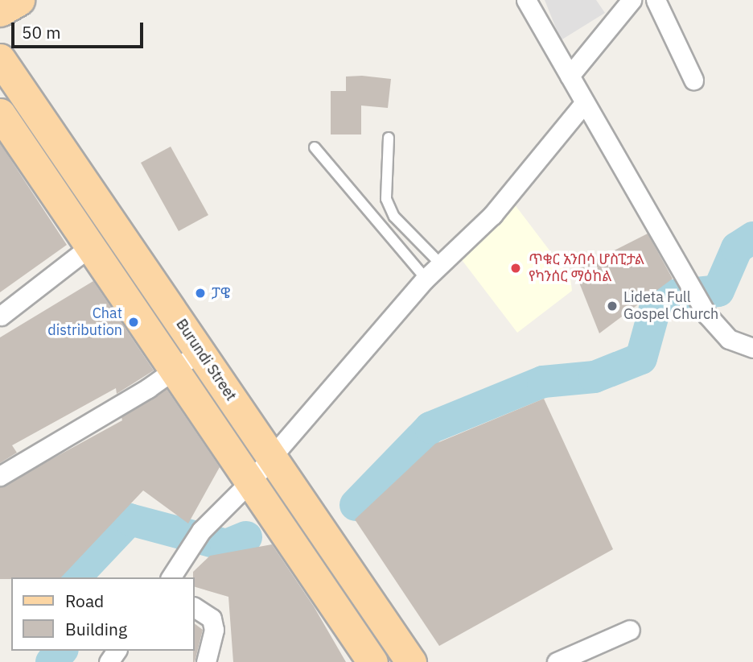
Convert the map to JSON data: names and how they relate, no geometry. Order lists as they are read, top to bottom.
{
  "streets": {
    "main road": ["Burundi Street"]
  },
  "places": [
    "ጥቁር አንበሳ ሆስፒታል የካንሰር ማዕከል",
    "ፓዌ",
    "Lideta Full Gospel Church",
    "Chat distribution"
  ],
  "legend": ["Road", "Building"],
  "scale_bar": "50 m"
}
